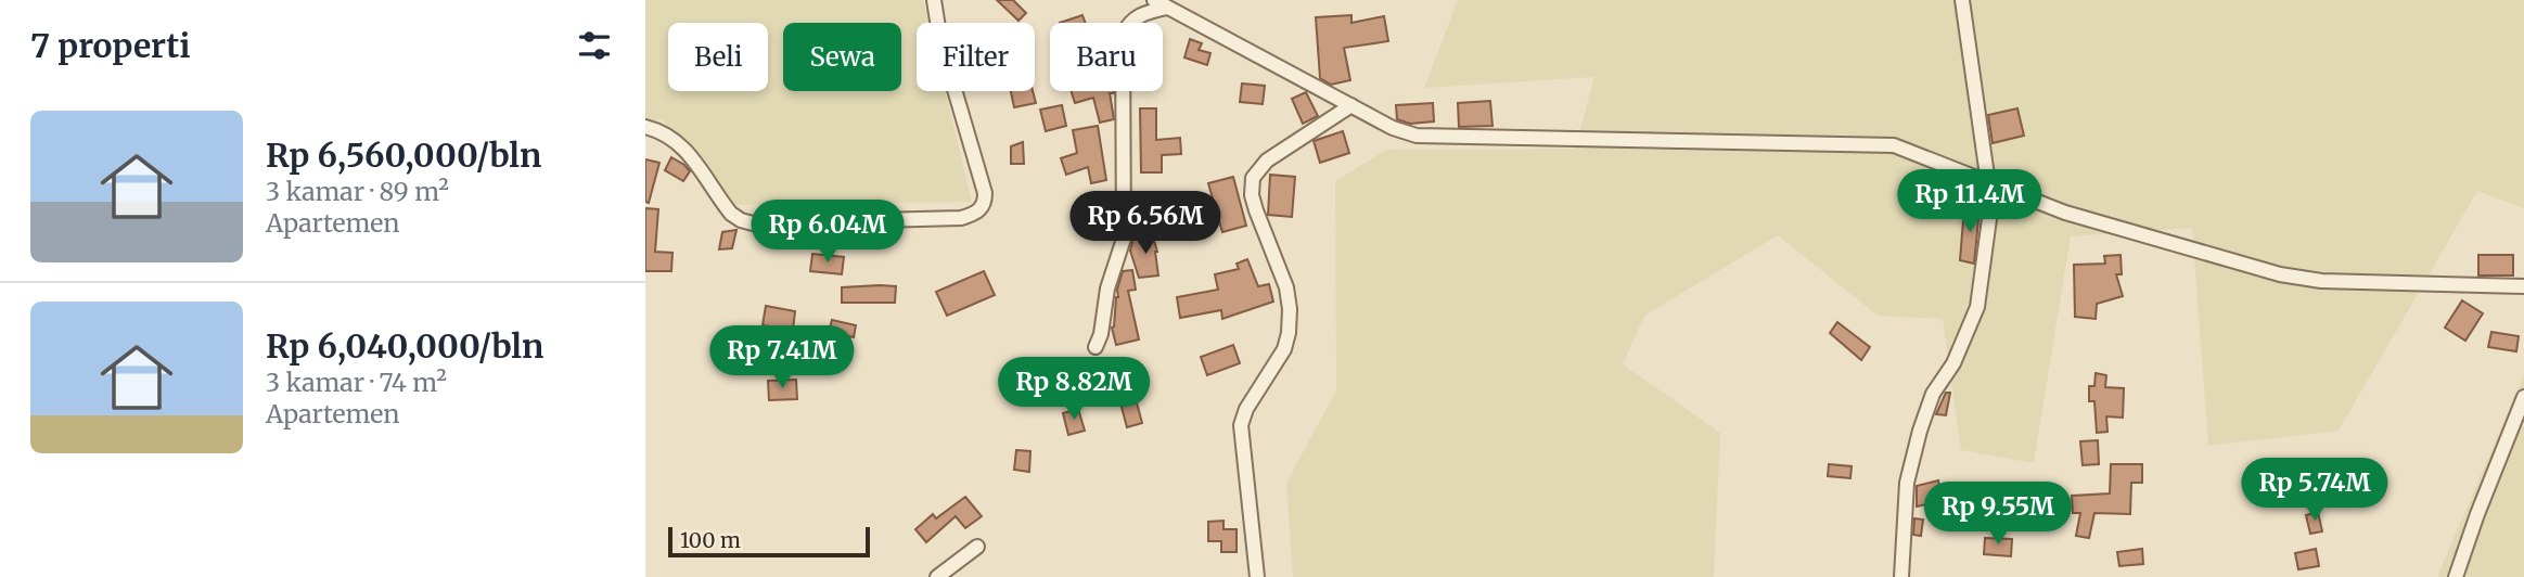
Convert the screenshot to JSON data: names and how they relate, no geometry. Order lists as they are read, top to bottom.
{
  "scale_bar": "100 m",
  "page": {
    "heading": "7 properti",
    "chip": [
      "Beli",
      "Sewa",
      "Filter",
      "Baru"
    ],
    "list": [
      {
        "name": "Rp 6,560,000/bln",
        "note": "3 kamar · 89 m² · Apartemen"
      },
      {
        "name": "Rp 6,040,000/bln",
        "note": "3 kamar · 74 m² · Apartemen"
      }
    ],
    "price": [
      "Rp 11.4M",
      "Rp 6.56M",
      "Rp 6.04M",
      "Rp 7.41M",
      "Rp 8.82M",
      "Rp 5.74M",
      "Rp 9.55M"
    ],
    "scale": "100 m"
  }
}
